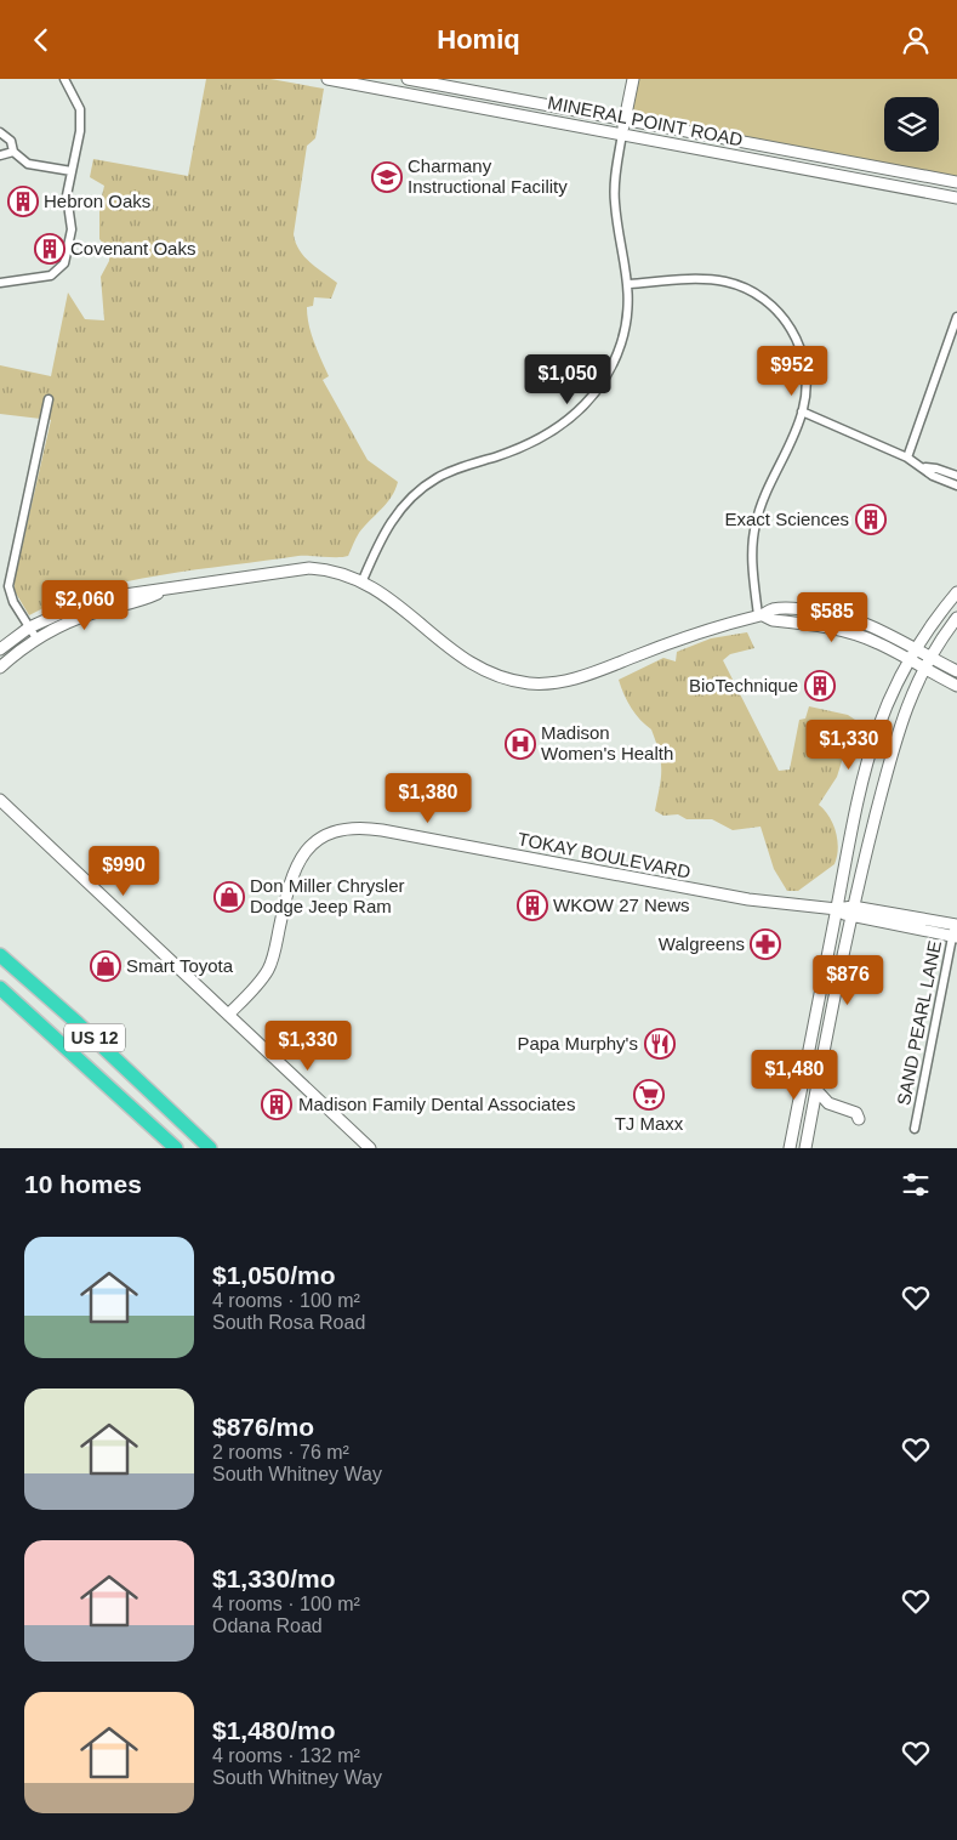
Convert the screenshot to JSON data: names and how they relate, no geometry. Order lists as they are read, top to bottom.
{
  "streets": {
    "highway": ["US 12"],
    "street": ["MINERAL POINT ROAD", "TOKAY BOULEVARD", "SAND PEARL LANE"]
  },
  "crossings": [
    ["TOKAY BOULEVARD", "SAND PEARL LANE"]
  ],
  "places": {
    "school or university": ["Charmany Instructional Facility"],
    "building": [
      "Hebron Oaks",
      "Covenant Oaks",
      "Exact Sciences",
      "BioTechnique",
      "WKOW 27 News",
      "Madison Family Dental Associates"
    ],
    "hospital": ["Madison Women's Health"],
    "shop": ["Don Miller Chrysler Dodge Jeep Ram", "Smart Toyota"],
    "pharmacy": ["Walgreens"],
    "restaurant": ["Papa Murphy's"],
    "supermarket": ["TJ Maxx"]
  },
  "page": {
    "header": "Homiq",
    "price": [
      "$952",
      "$1,050",
      "$2,060",
      "$585",
      "$1,330",
      "$1,380",
      "$990",
      "$876",
      "$1,330",
      "$1,480"
    ],
    "heading": "10 homes",
    "list": [
      {
        "name": "$1,050/mo",
        "note": "4 rooms · 100 m² · South Rosa Road"
      },
      {
        "name": "$876/mo",
        "note": "2 rooms · 76 m² · South Whitney Way"
      },
      {
        "name": "$1,330/mo",
        "note": "4 rooms · 100 m² · Odana Road"
      },
      {
        "name": "$1,480/mo",
        "note": "4 rooms · 132 m² · South Whitney Way"
      }
    ]
  }
}
